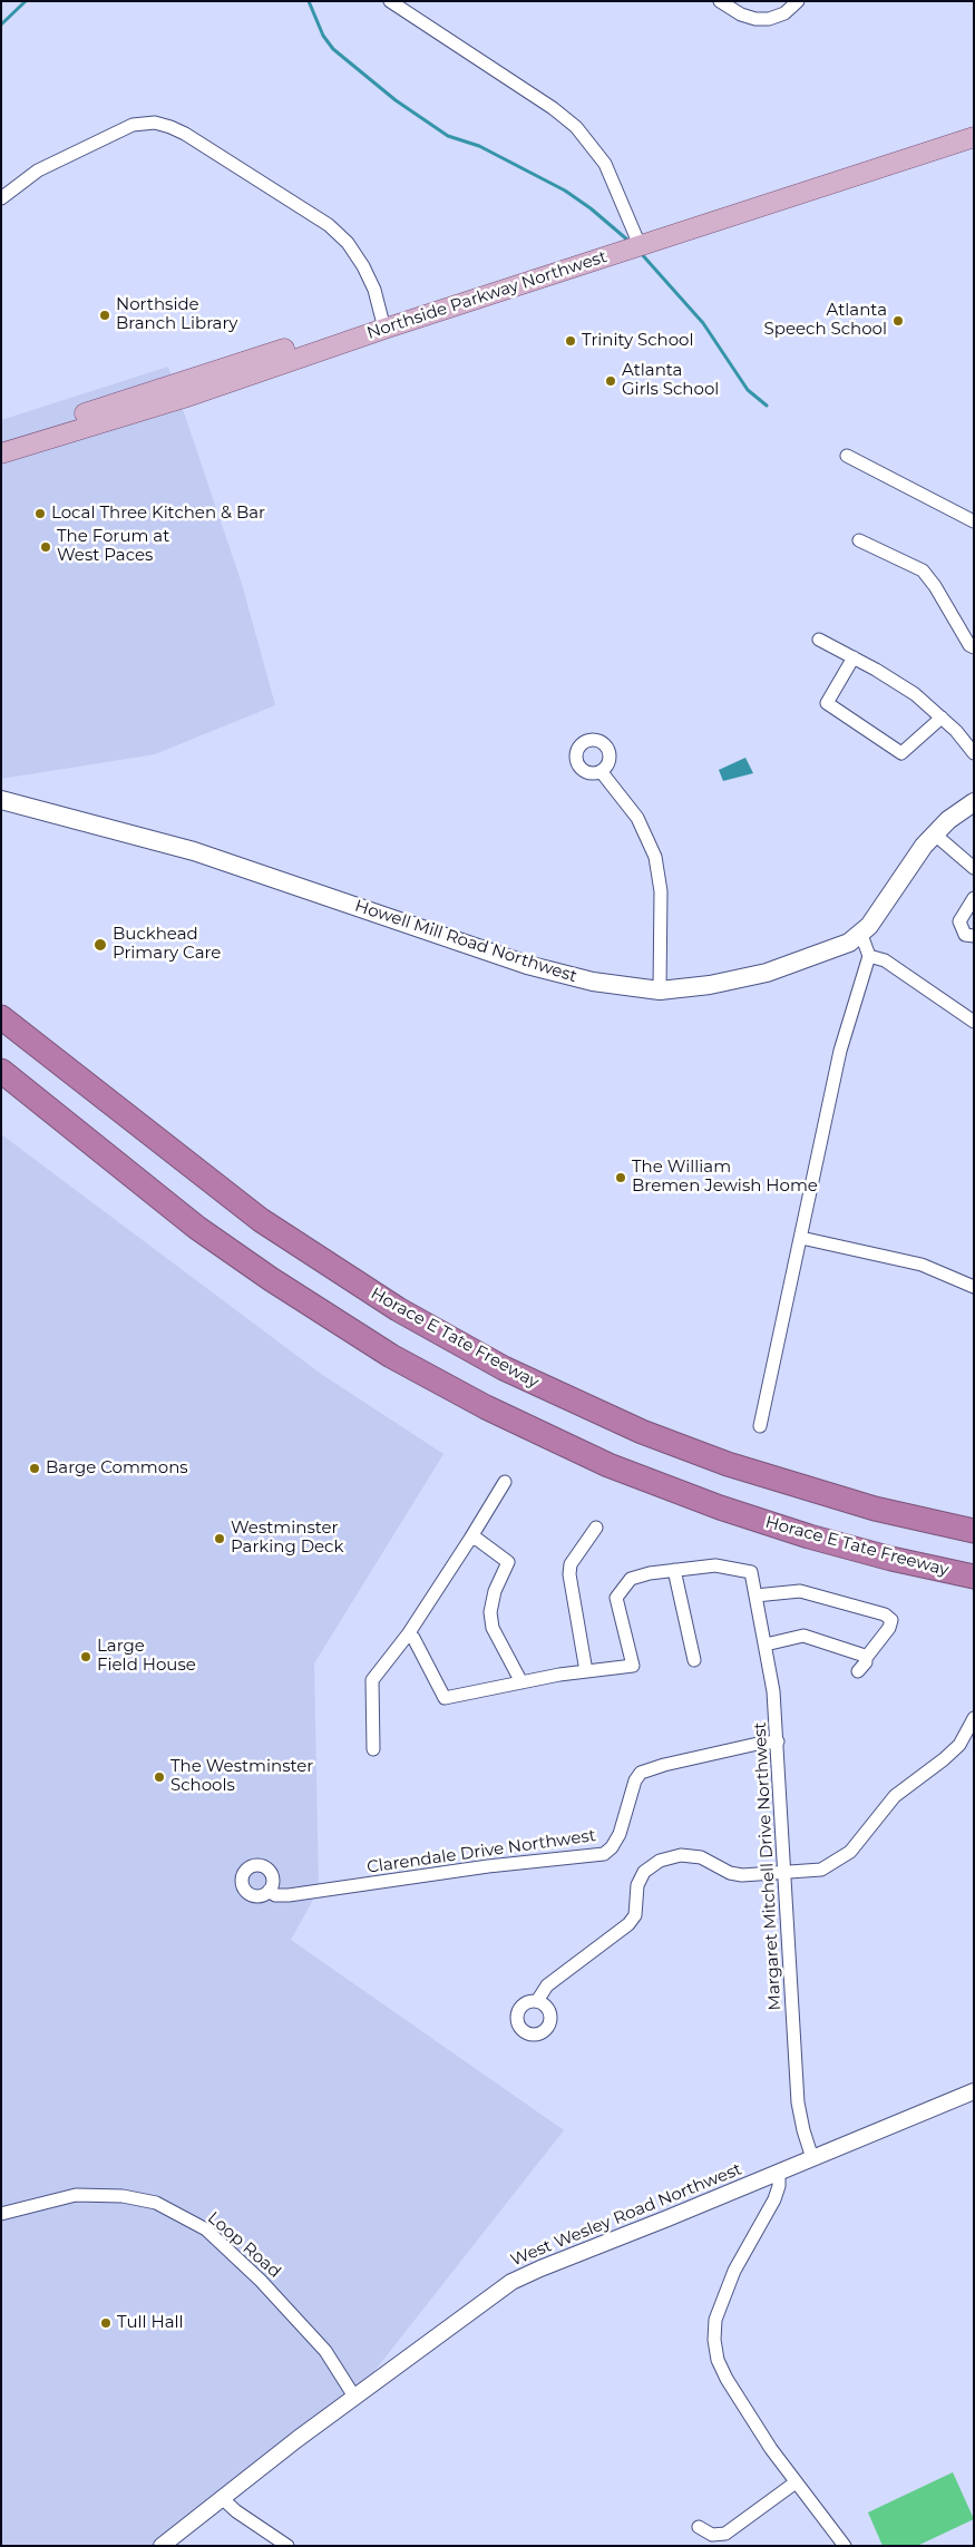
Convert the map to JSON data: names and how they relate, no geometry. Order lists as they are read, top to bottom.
{
  "streets": {
    "highway": ["Horace E Tate Freeway"],
    "main road": ["Northside Parkway Northwest", "Howell Mill Road Northwest"],
    "street": [
      "Clarendale Drive Northwest",
      "Margaret Mitchell Drive Northwest",
      "West Wesley Road Northwest",
      "Loop Road"
    ]
  },
  "crossings": [
    ["Clarendale Drive Northwest", "Margaret Mitchell Drive Northwest"],
    ["Margaret Mitchell Drive Northwest", "West Wesley Road Northwest"],
    ["West Wesley Road Northwest", "Loop Road"]
  ],
  "places": [
    "Northside Branch Library",
    "Atlanta Speech School",
    "Trinity School",
    "Atlanta Girls School",
    "Local Three Kitchen & Bar",
    "The Forum at West Paces",
    "Buckhead Primary Care",
    "The William Bremen Jewish Home",
    "Barge Commons",
    "Westminster Parking Deck",
    "Large Field House",
    "The Westminster Schools",
    "Tull Hall"
  ]
}
